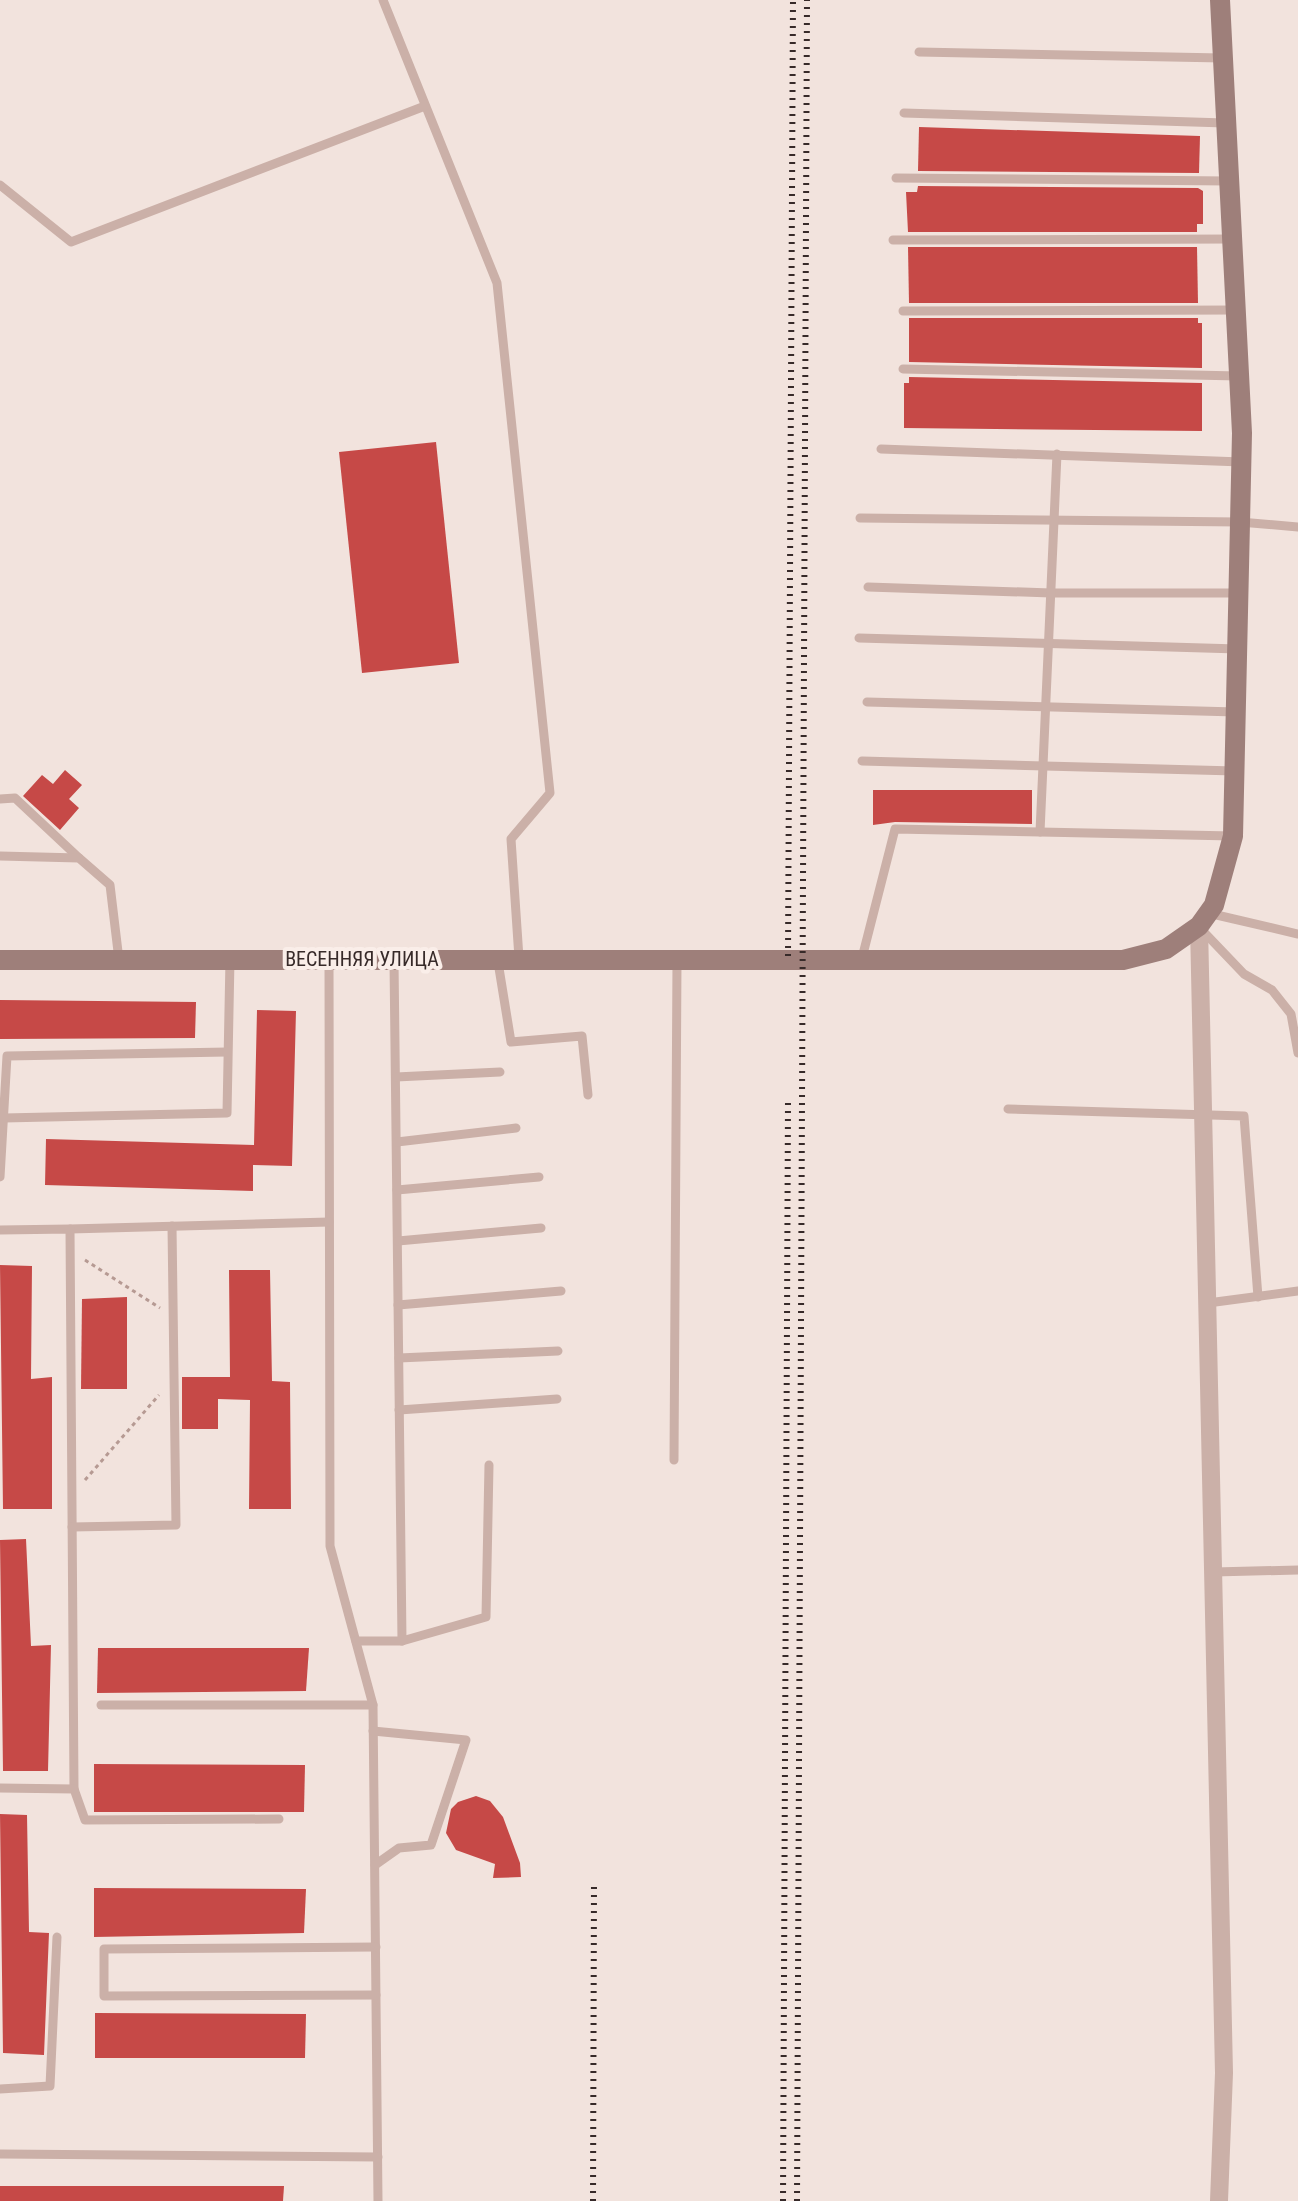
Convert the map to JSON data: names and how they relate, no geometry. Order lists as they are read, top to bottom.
{
  "streets": {
    "street": ["ВЕСЕННЯЯ УЛИЦА"]
  }
}
